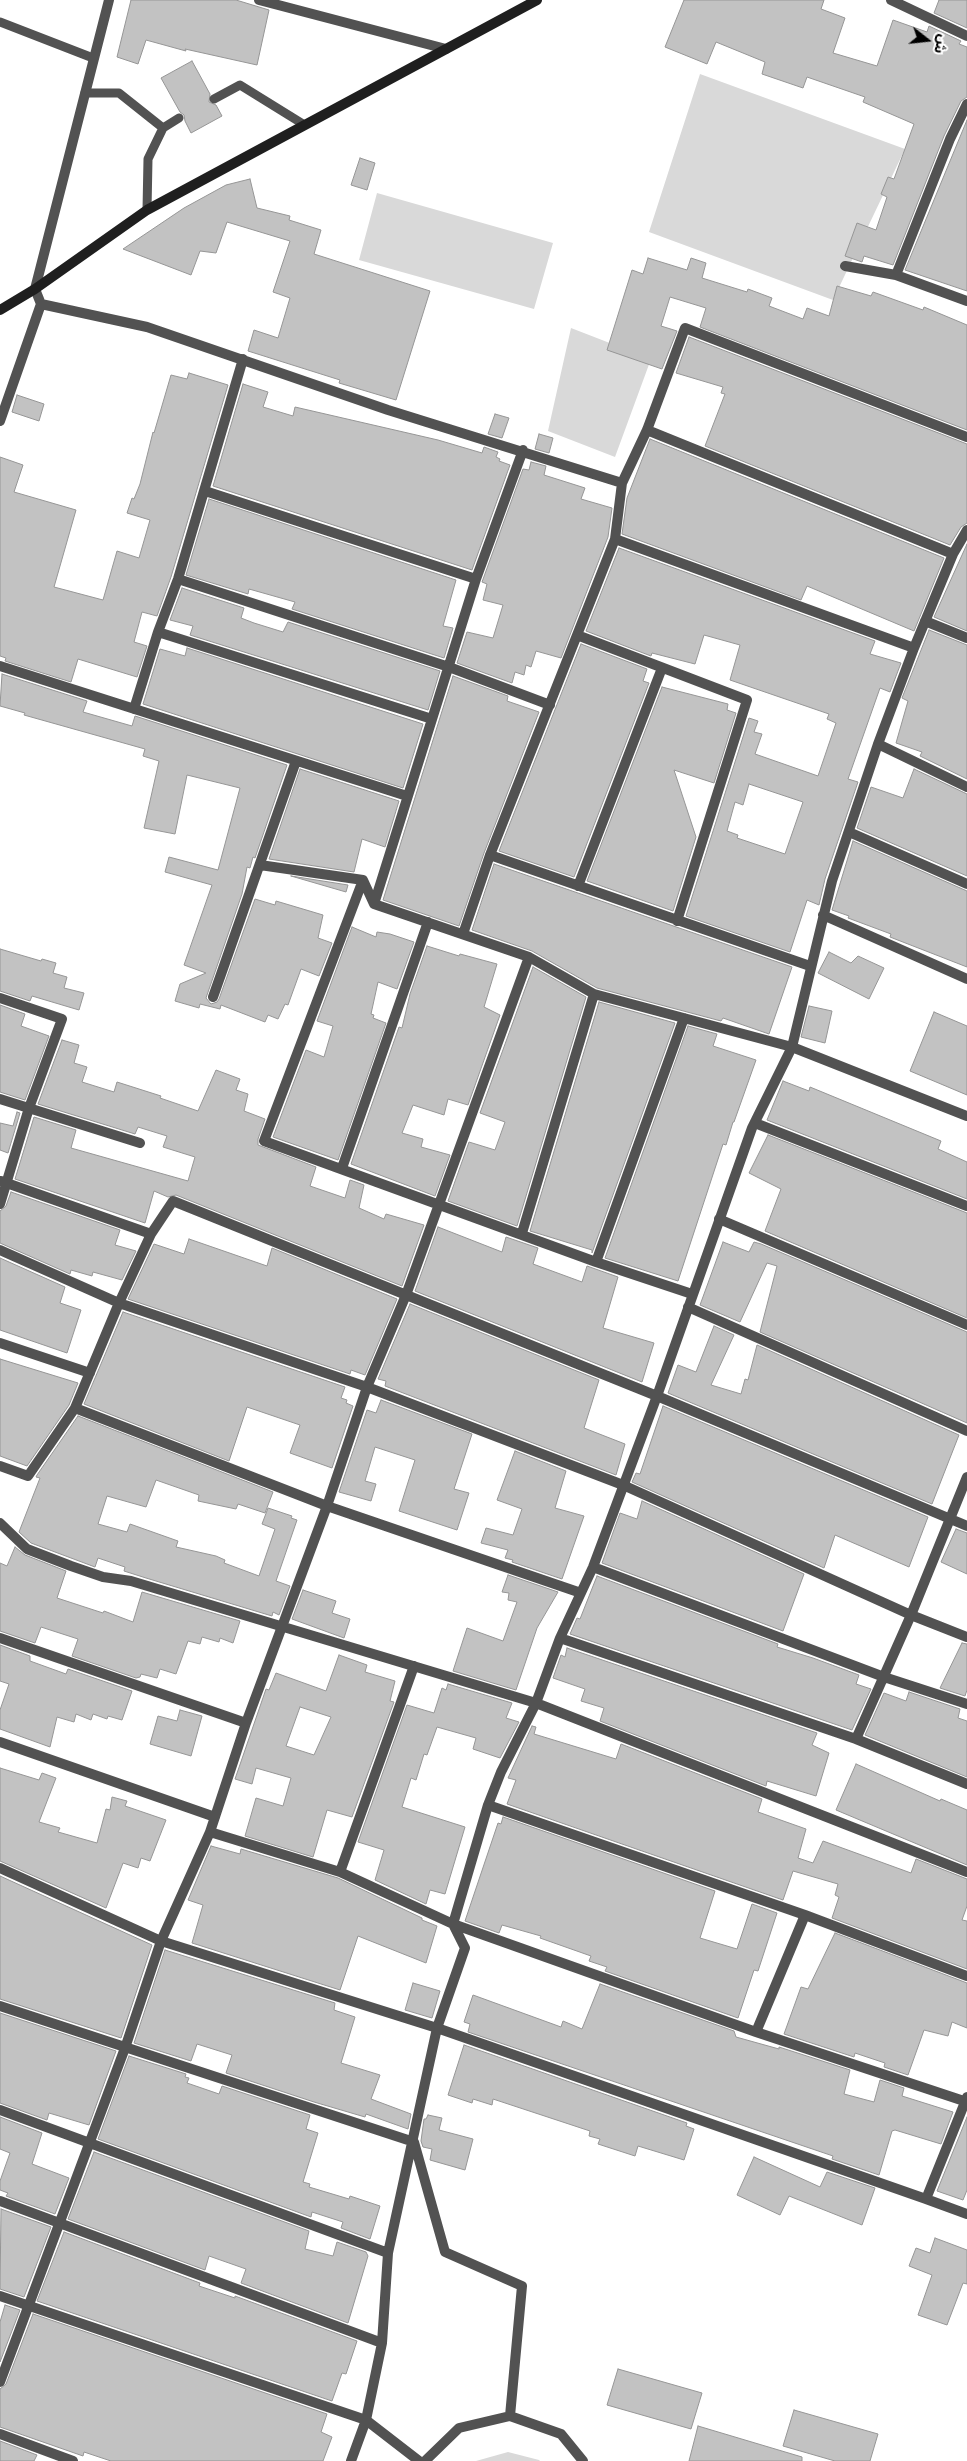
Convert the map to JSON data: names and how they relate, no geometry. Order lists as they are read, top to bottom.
{
  "north": "right"
}
